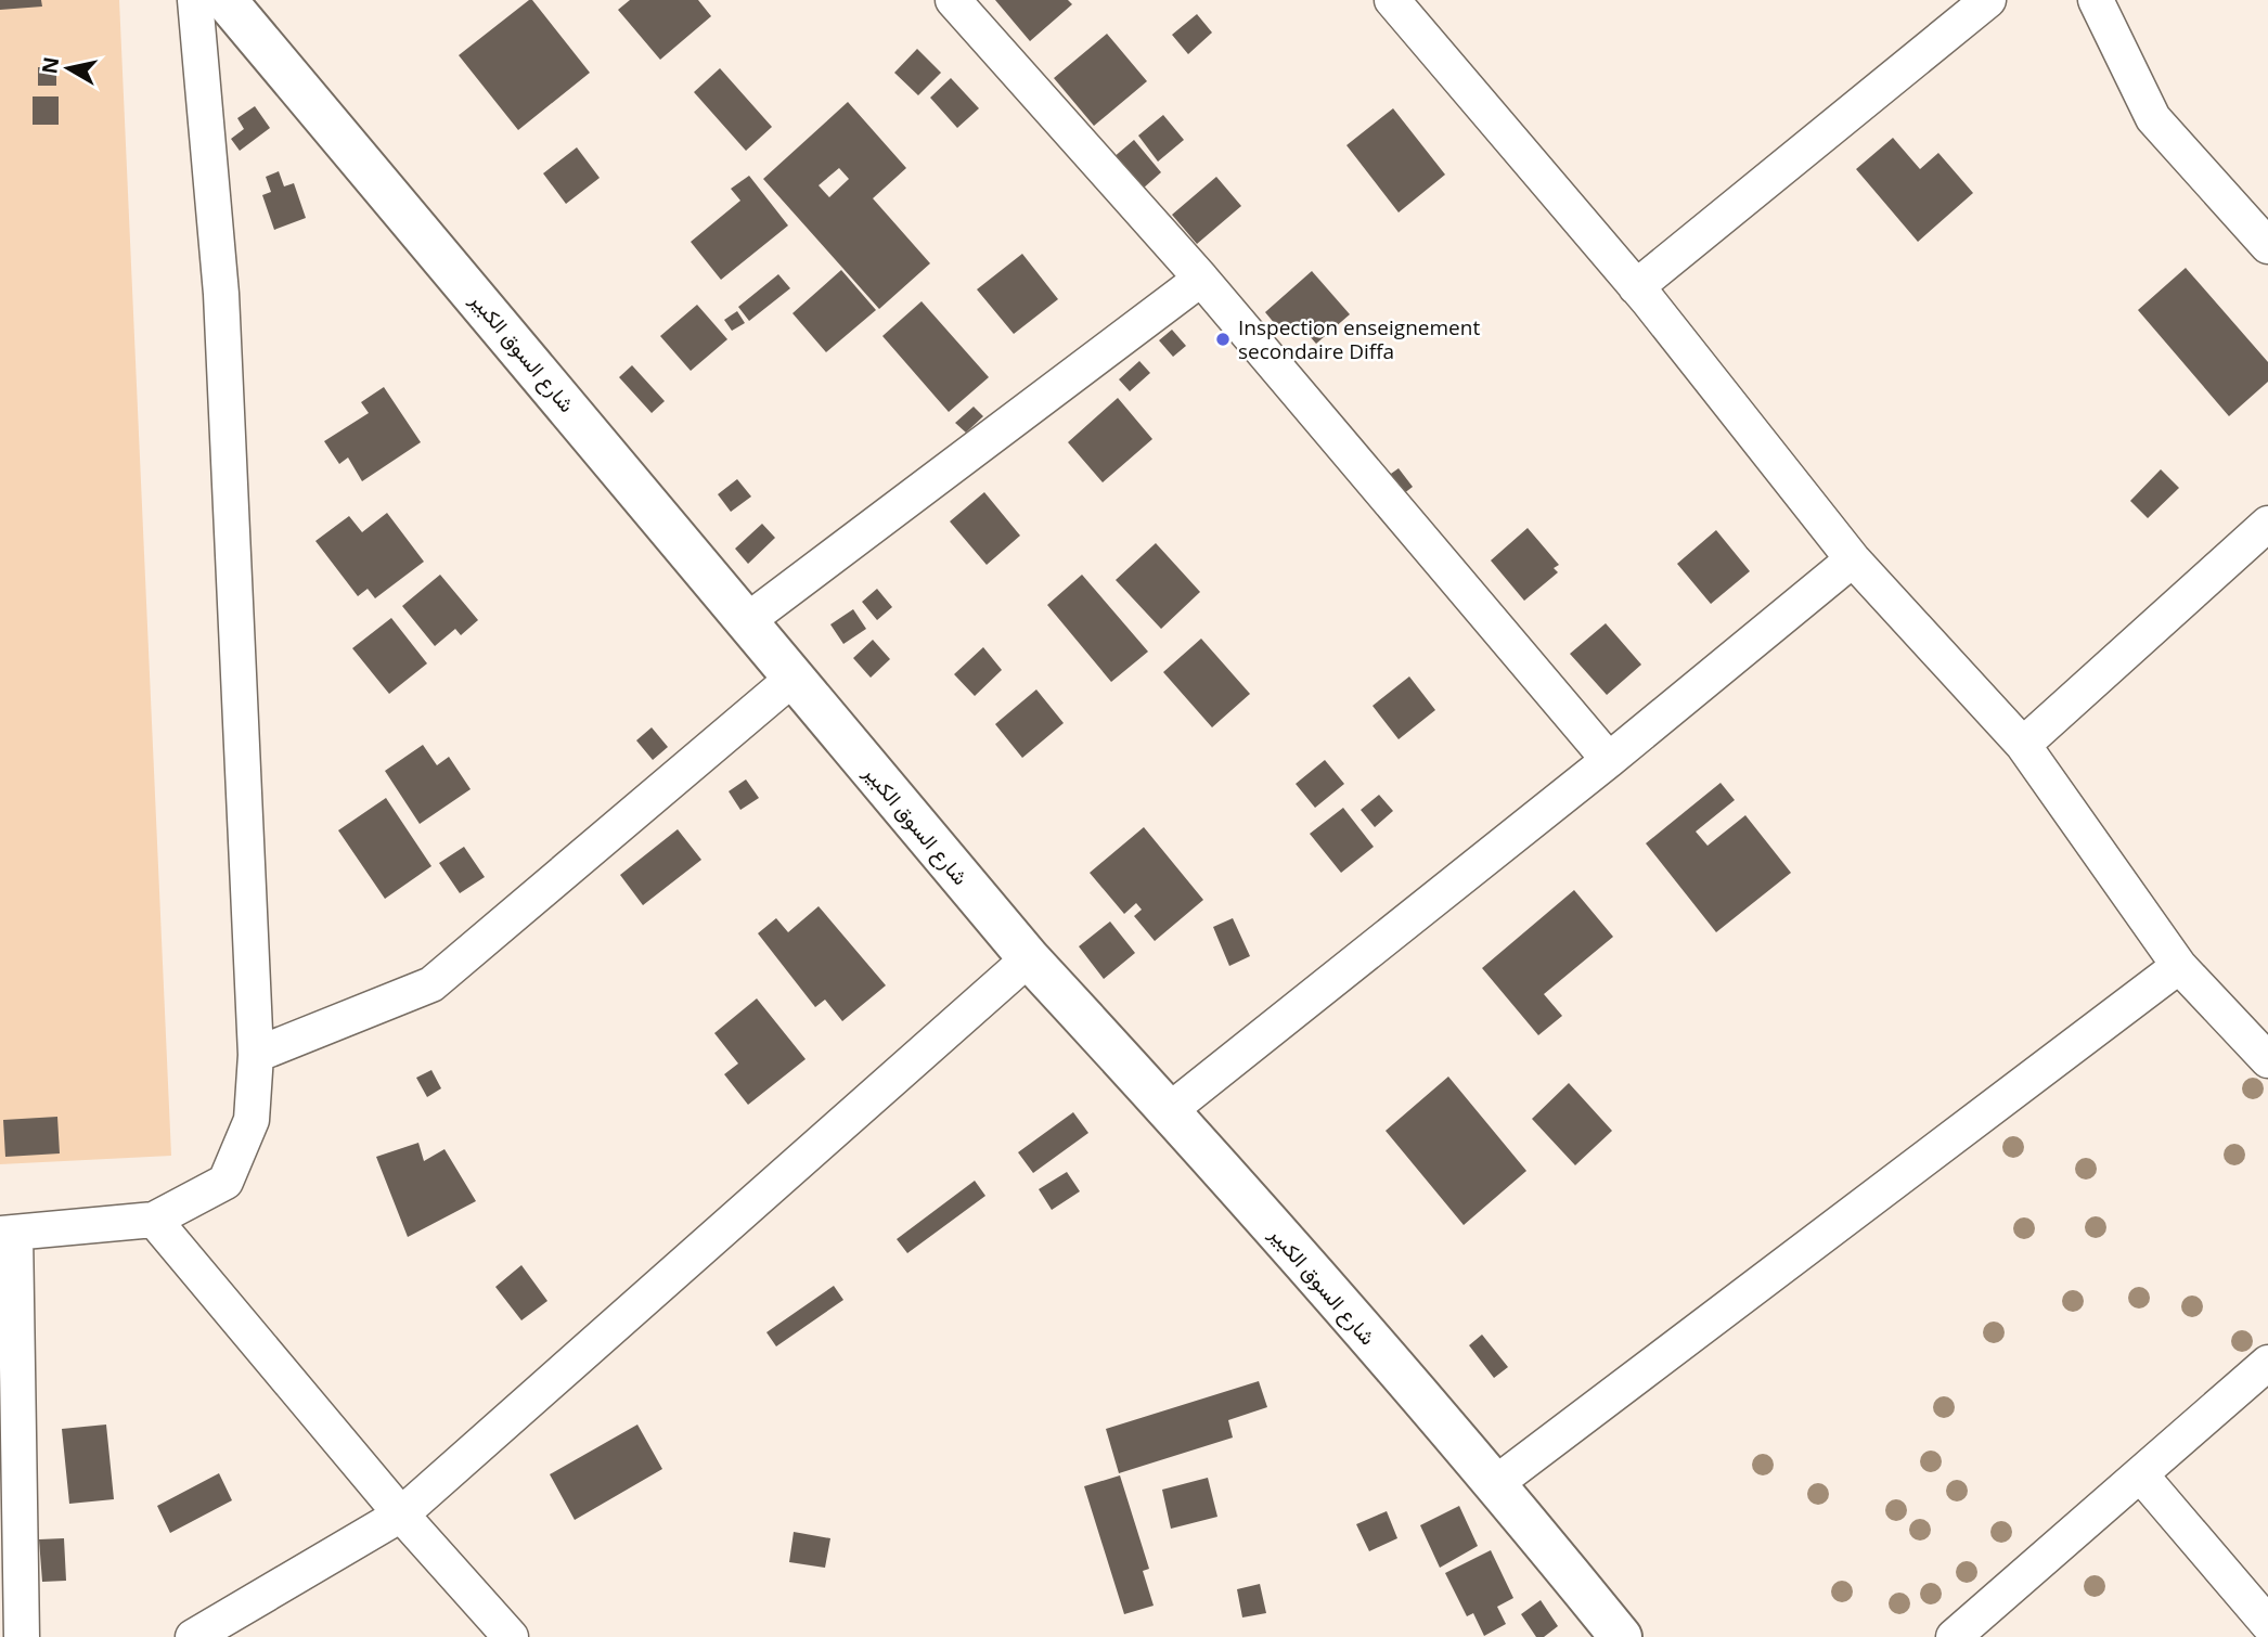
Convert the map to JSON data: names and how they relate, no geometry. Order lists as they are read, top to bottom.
{
  "streets": {
    "street": ["شارع السوق الكبير"]
  },
  "places": ["Inspection enseignement secondaire Diffa"],
  "north": "left"
}
